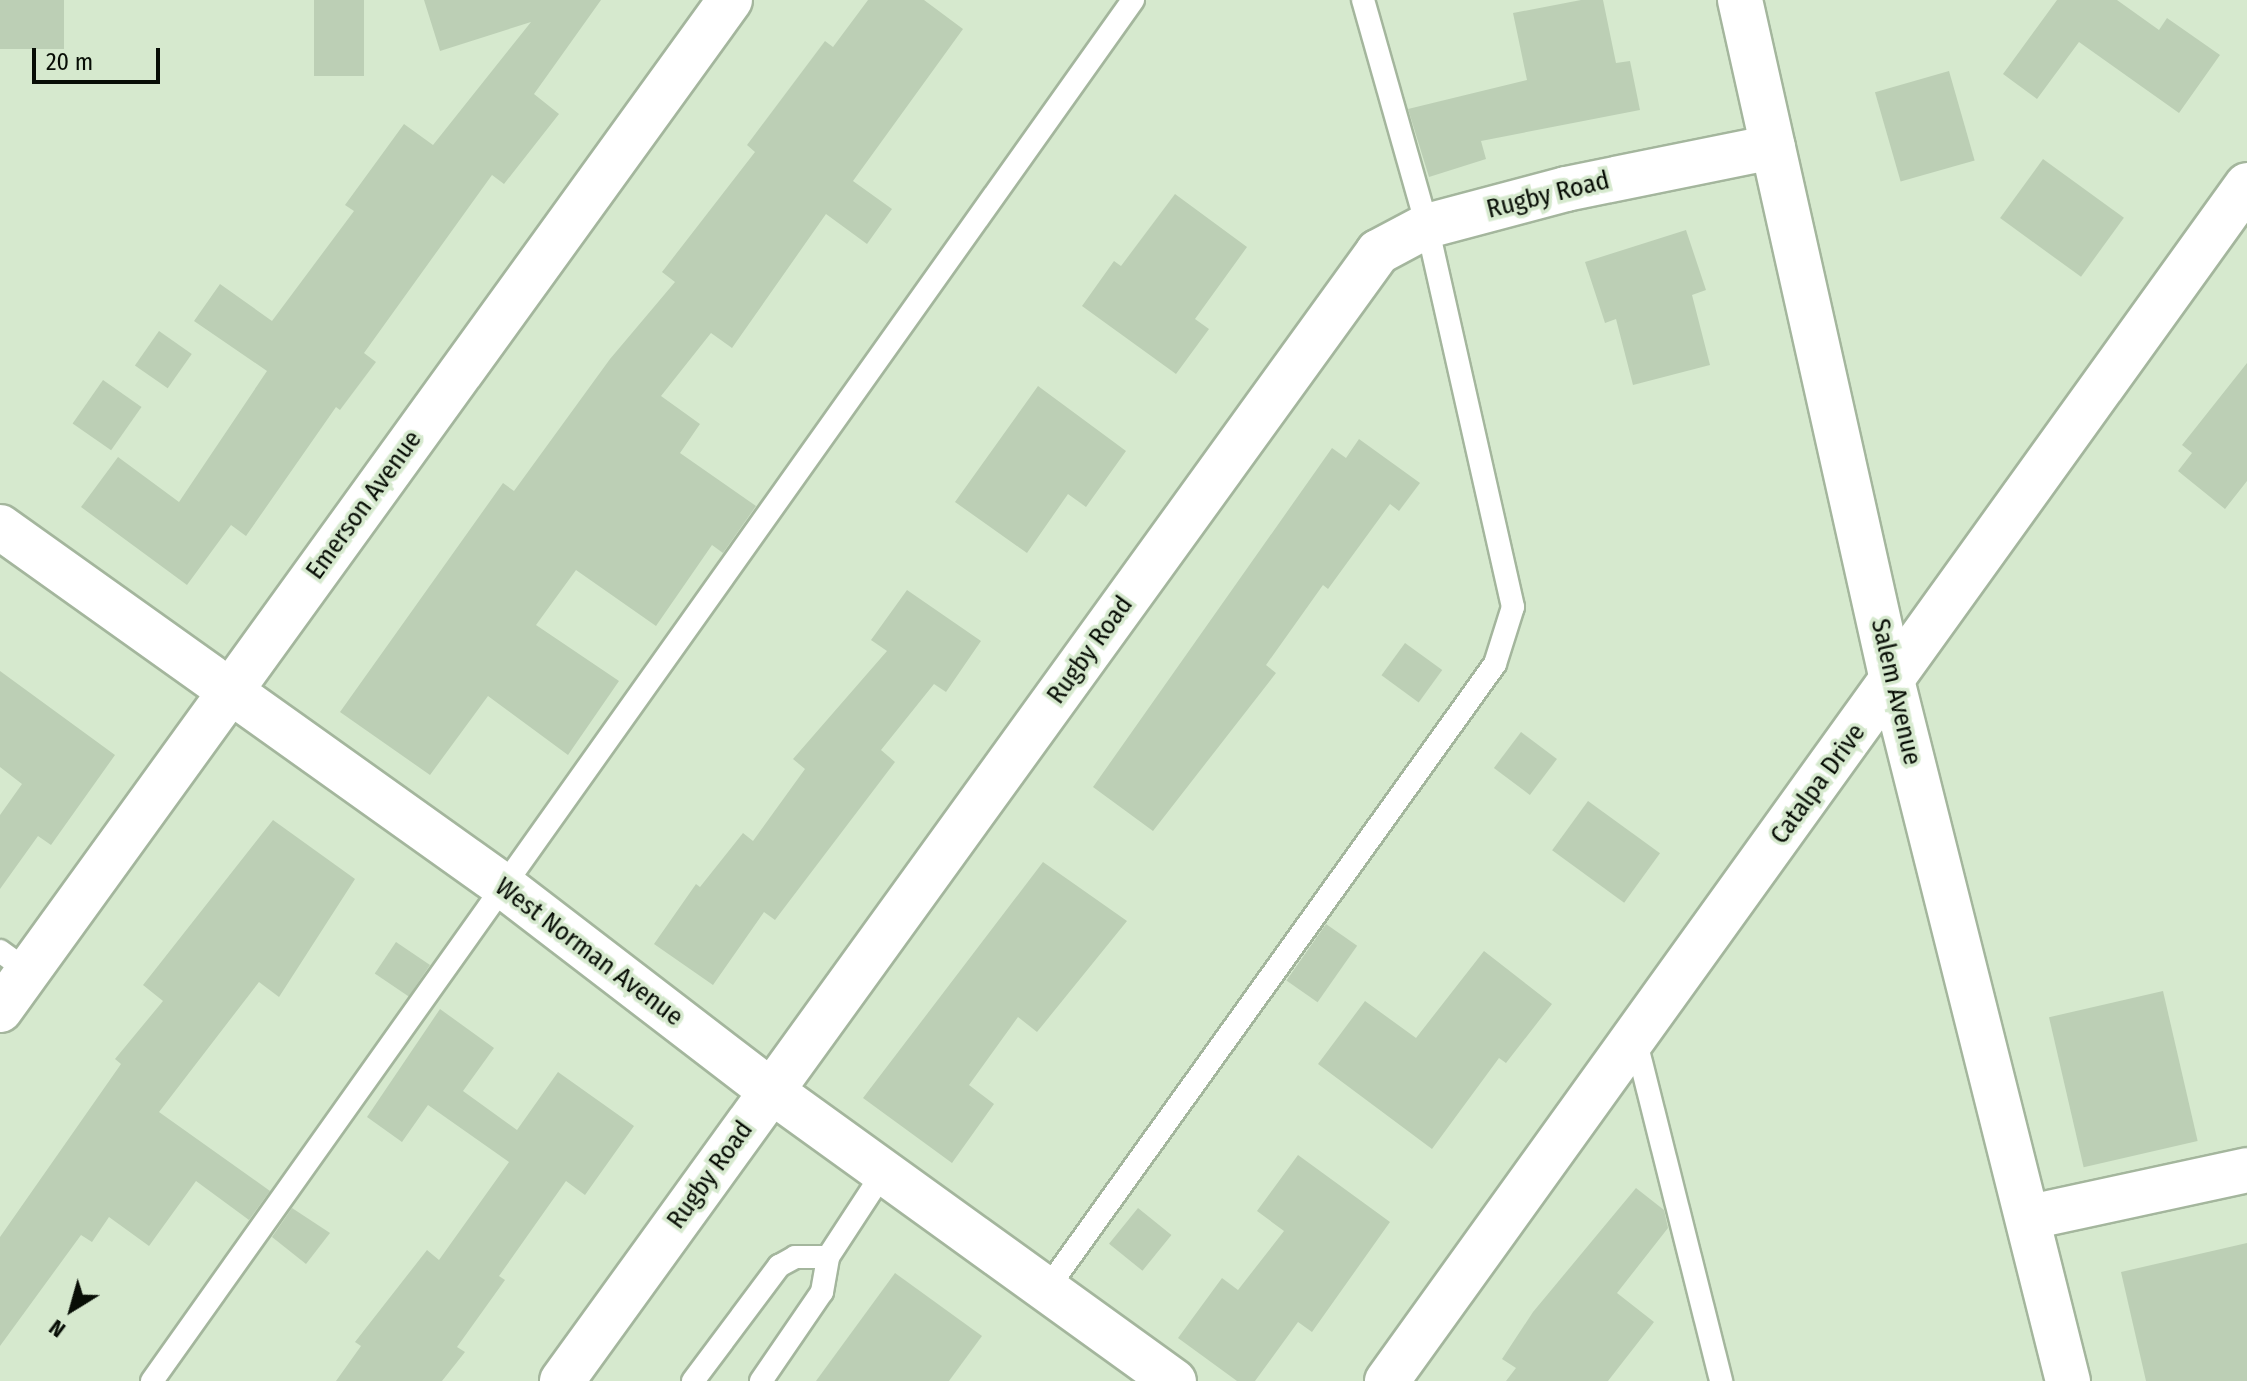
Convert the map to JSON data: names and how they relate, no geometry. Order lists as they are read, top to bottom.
{
  "streets": {
    "street": [
      "Rugby Road",
      "Emerson Avenue",
      "Salem Avenue",
      "Catalpa Drive",
      "West Norman Avenue"
    ]
  },
  "crossings": [
    ["Rugby Road", "Salem Avenue"],
    ["Rugby Road", "West Norman Avenue"],
    ["Emerson Avenue", "West Norman Avenue"],
    ["Salem Avenue", "Catalpa Drive"]
  ],
  "scale_bar": "20 m",
  "north": "bottom left"
}
